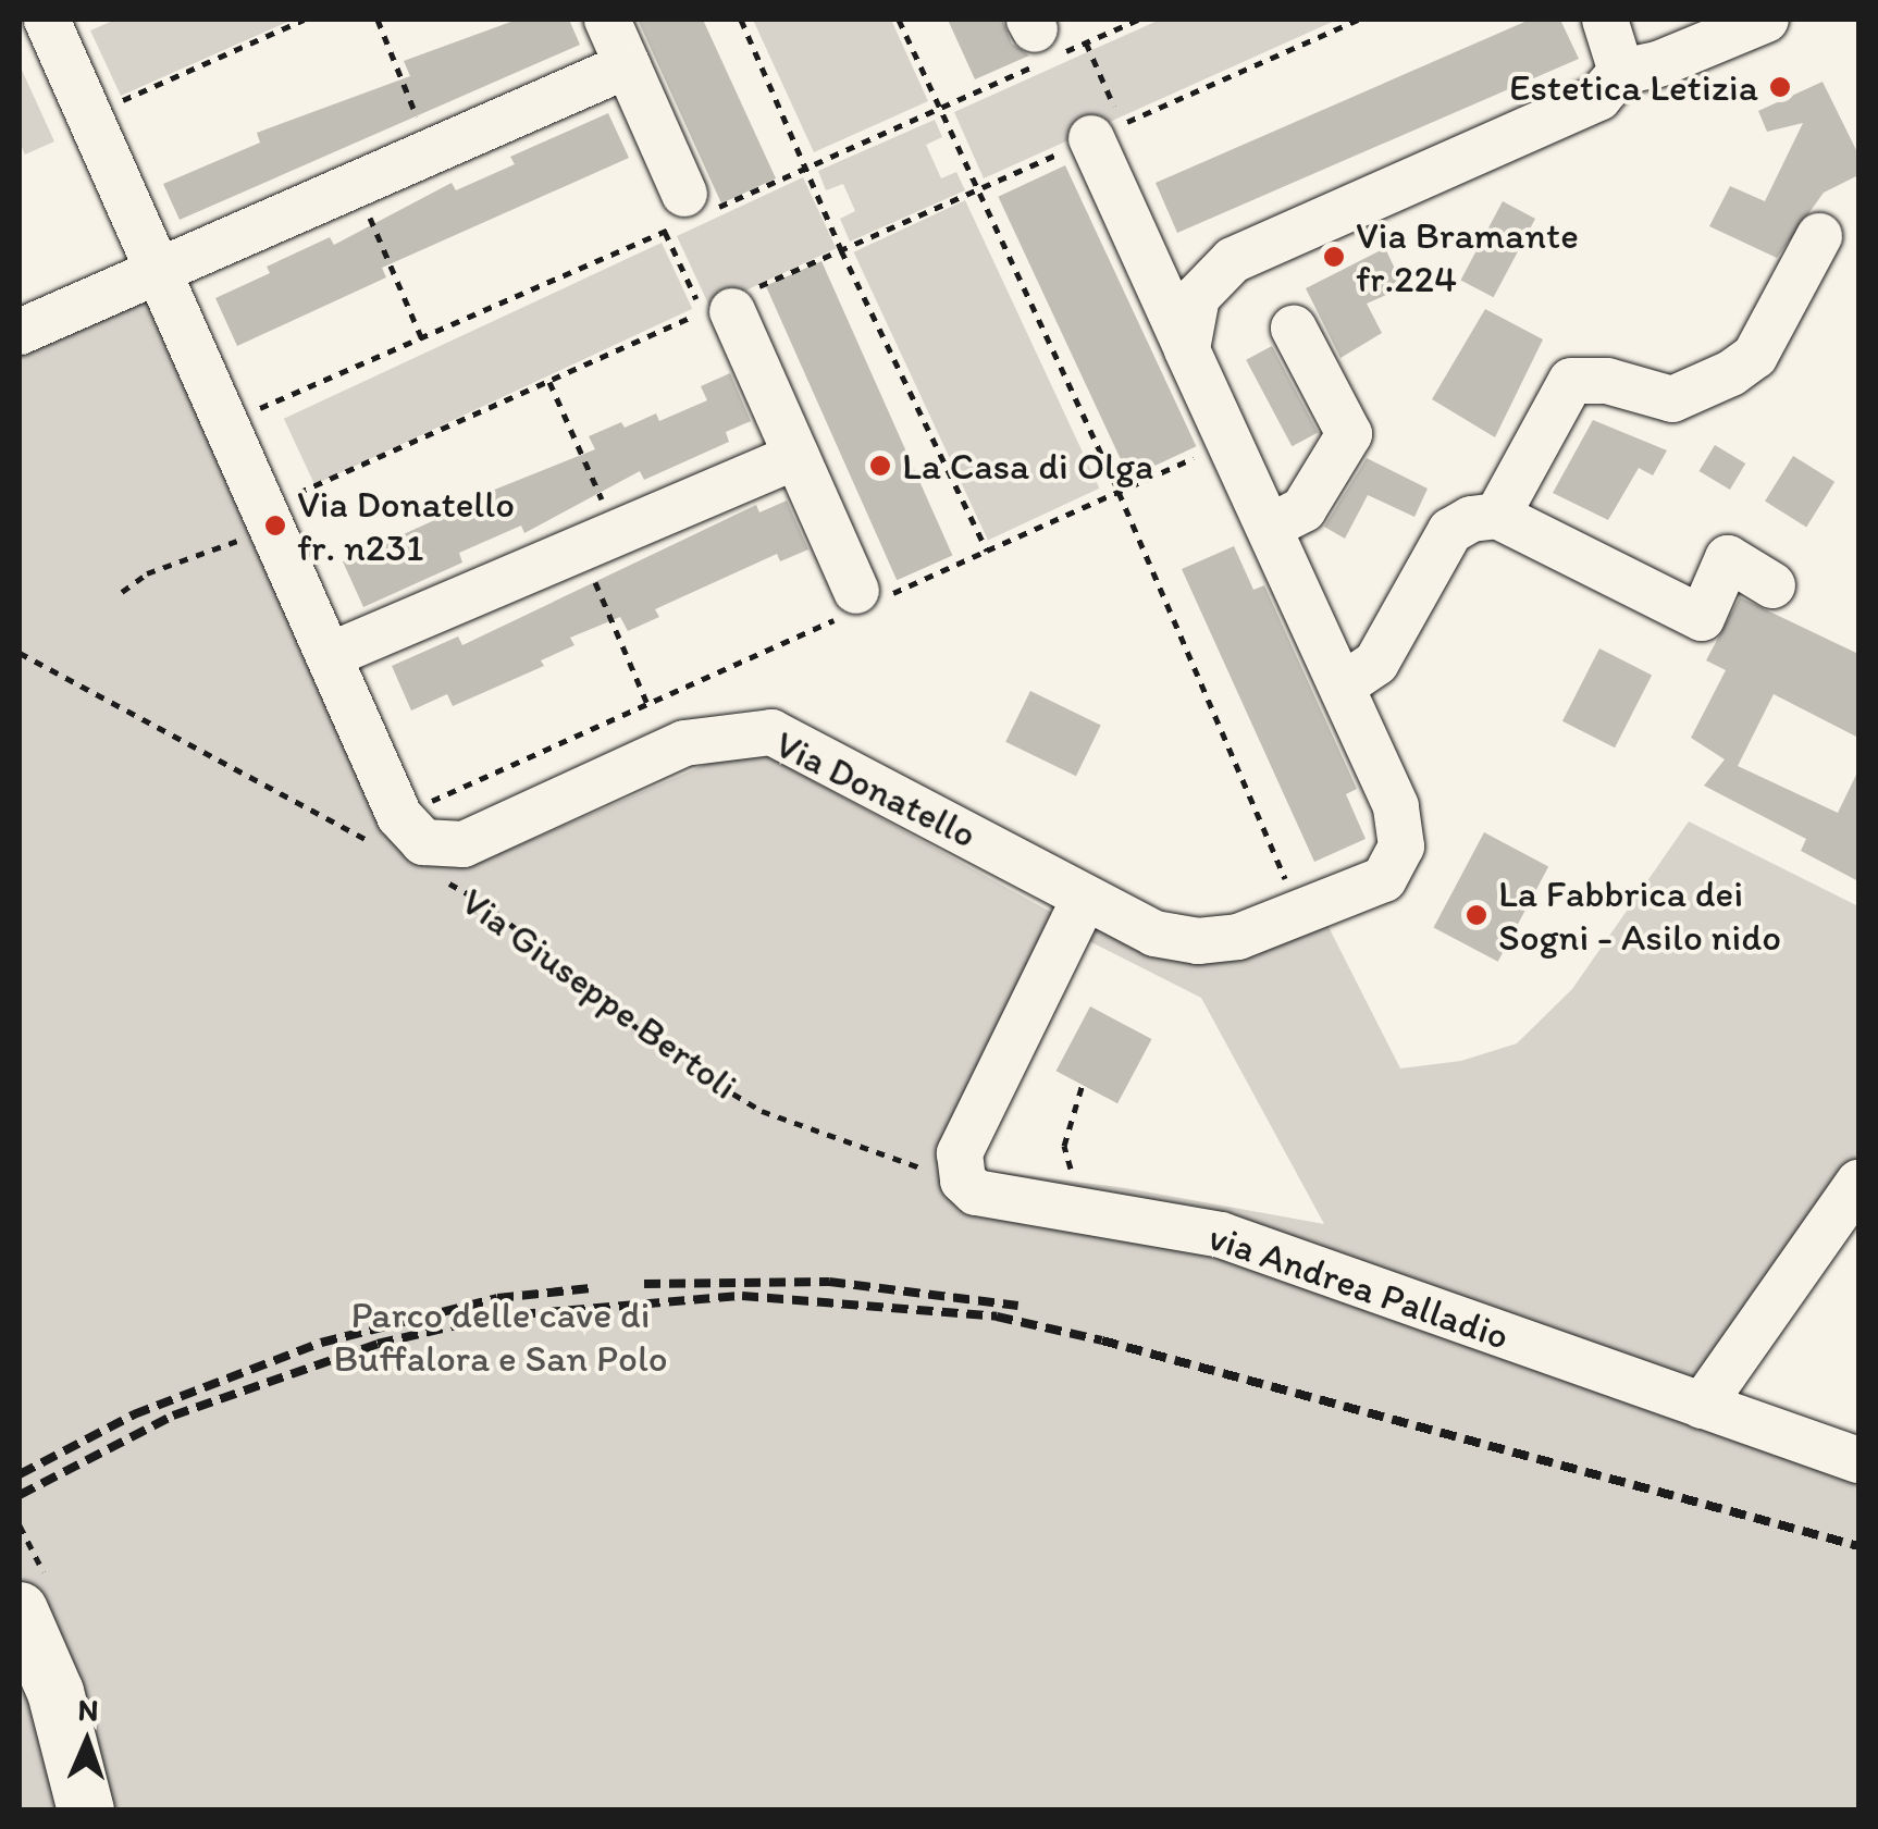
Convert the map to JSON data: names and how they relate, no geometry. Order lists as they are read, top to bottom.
{
  "streets": {
    "street": ["Via Donatello", "via Andrea Palladio"],
    "path": ["Via Giuseppe Bertoli"]
  },
  "crossings": [
    ["Via Giuseppe Bertoli", "via Andrea Palladio"]
  ],
  "parks": ["Parco delle cave di Buffalora e San Polo"],
  "places": [
    "Estetica Letizia",
    "Via Bramante fr.224",
    "La Casa di Olga",
    "Via Donatello fr. n231",
    "La Fabbrica dei Sogni - Asilo nido"
  ],
  "north": "top"
}
